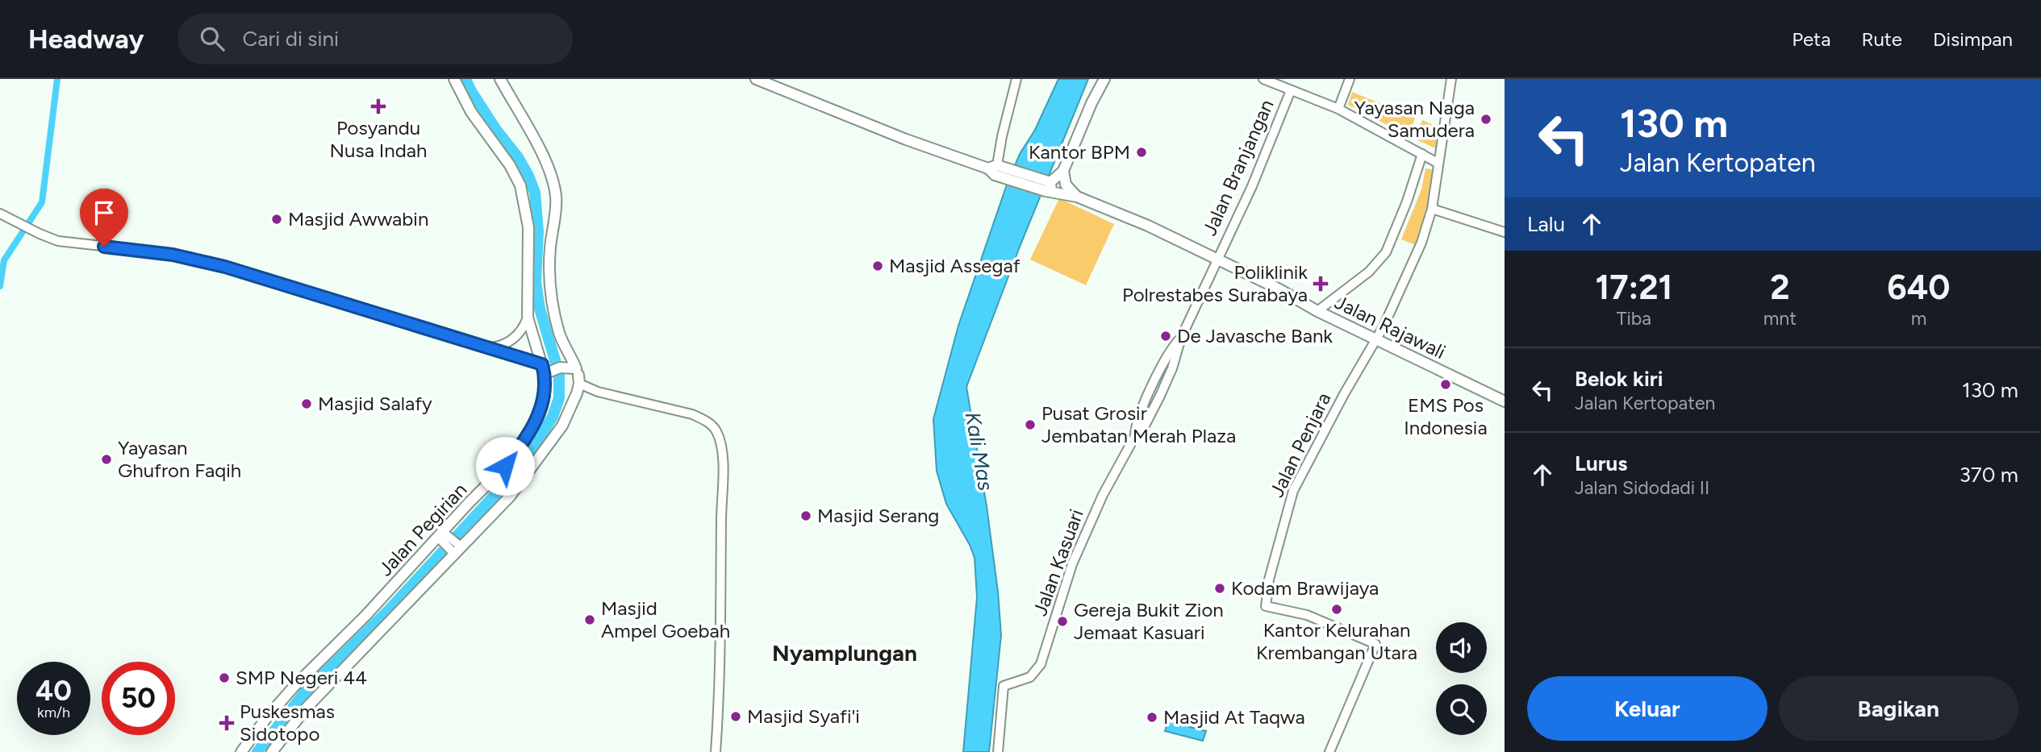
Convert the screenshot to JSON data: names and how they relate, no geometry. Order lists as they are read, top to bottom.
{
  "streets": {
    "main road": ["Jalan Rajawali", "Jalan Pegirian"],
    "street": ["Jalan Branjangan", "Jalan Penjara", "Jalan Kasuari"]
  },
  "crossings": [
    ["Jalan Branjangan", "Jalan Rajawali"],
    ["Jalan Branjangan", "Jalan Kasuari"],
    ["Jalan Rajawali", "Jalan Penjara"],
    ["Jalan Rajawali", "Jalan Kasuari"]
  ],
  "districts": ["Nyamplungan"],
  "water": ["Kali Mas"],
  "places": {
    "health": ["Posyandu Nusa Indah", "Poliklinik Polrestabes Surabaya", "Puskesmas Sidotopo"],
    "other": [
      "Yayasan Naga Samudera",
      "Kantor BPM",
      "Masjid Awwabin",
      "Masjid Assegaf",
      "De Javasche Bank",
      "EMS Pos Indonesia",
      "Masjid Salafy",
      "Pusat Grosir Jembatan Merah Plaza",
      "Yayasan Ghufron Faqih",
      "Masjid Serang",
      "Kodam Brawijaya",
      "Kantor Kelurahan Krembangan Utara",
      "Masjid Ampel Goebah",
      "Gereja Bukit Zion Jemaat Kasuari",
      "SMP Negeri 44",
      "Masjid Syafi'i",
      "Masjid At Taqwa"
    ]
  },
  "page": {
    "header": "Headway",
    "search": "Cari di sini",
    "nav": ["Peta", "Rute", "Disimpan"],
    "turn": ["130 m", "Jalan Kertopaten"],
    "then": "Lalu",
    "eta": [
      "17:21",
      "Tiba",
      "2",
      "mnt",
      "640",
      "m"
    ],
    "list": [
      {
        "name": "Belok kiri",
        "note": "Jalan Kertopaten",
        "value": "130 m"
      },
      {
        "name": "Lurus",
        "note": "Jalan Sidodadi II",
        "value": "370 m"
      }
    ],
    "speed": "40 km/h",
    "limit": "50",
    "buttons": ["Keluar", "Bagikan"]
  }
}
